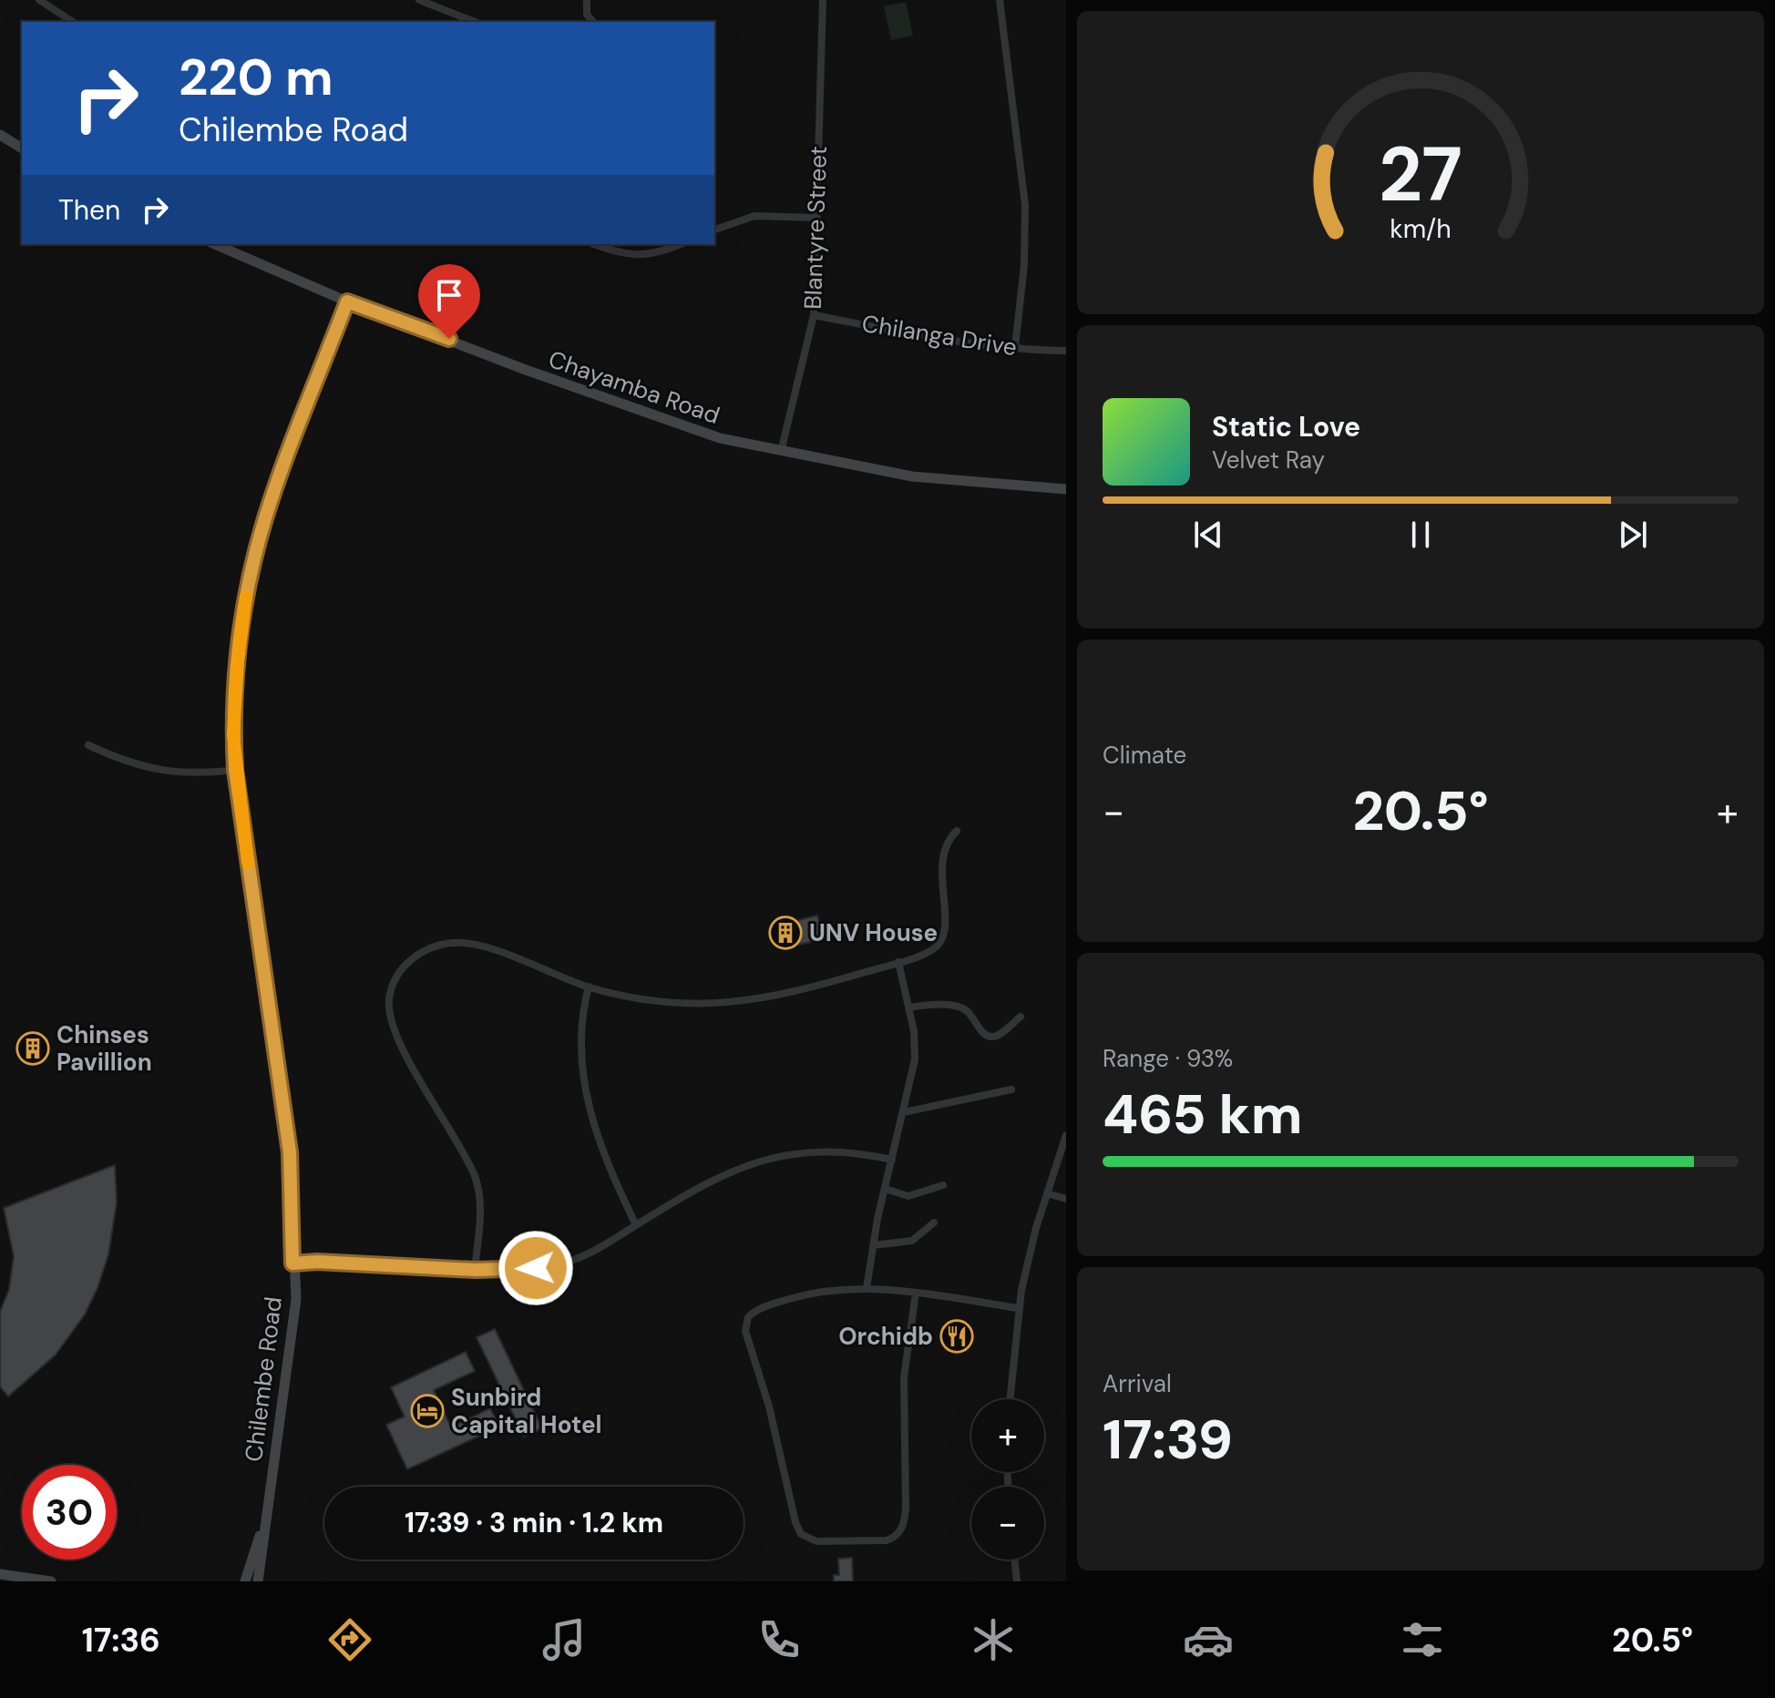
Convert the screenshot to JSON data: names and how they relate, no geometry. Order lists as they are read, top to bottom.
{
  "streets": {
    "main road": ["Chayamba Road", "Chilembe Road"],
    "street": ["Blantyre Street", "Chilanga Drive"]
  },
  "crossings": [
    ["Blantyre Street", "Chilanga Drive"],
    ["Blantyre Street", "Chayamba Road"],
    ["Chayamba Road", "Chilembe Road"]
  ],
  "places": {
    "building": ["UNV House", "Chinses Pavillion"],
    "restaurant": ["Orchidb"],
    "hotel": ["Sunbird Capital Hotel"]
  },
  "page": {
    "turn": ["220 m", "Chilembe Road"],
    "then": "Then",
    "song": ["Static Love", "Velvet Ray"],
    "tile": [
      "Climate",
      ["Range · 93%", "465 km"],
      ["Arrival", "17:39"]
    ],
    "heat": ["−", "20.5°", "+"],
    "map_buttons": ["+", "−"],
    "limit": "30",
    "trip": "17:39 · 3 min · 1.2 km",
    "tabs": ["17:36", "20.5°"],
    "gauge": ["27", "km/h"]
  }
}
